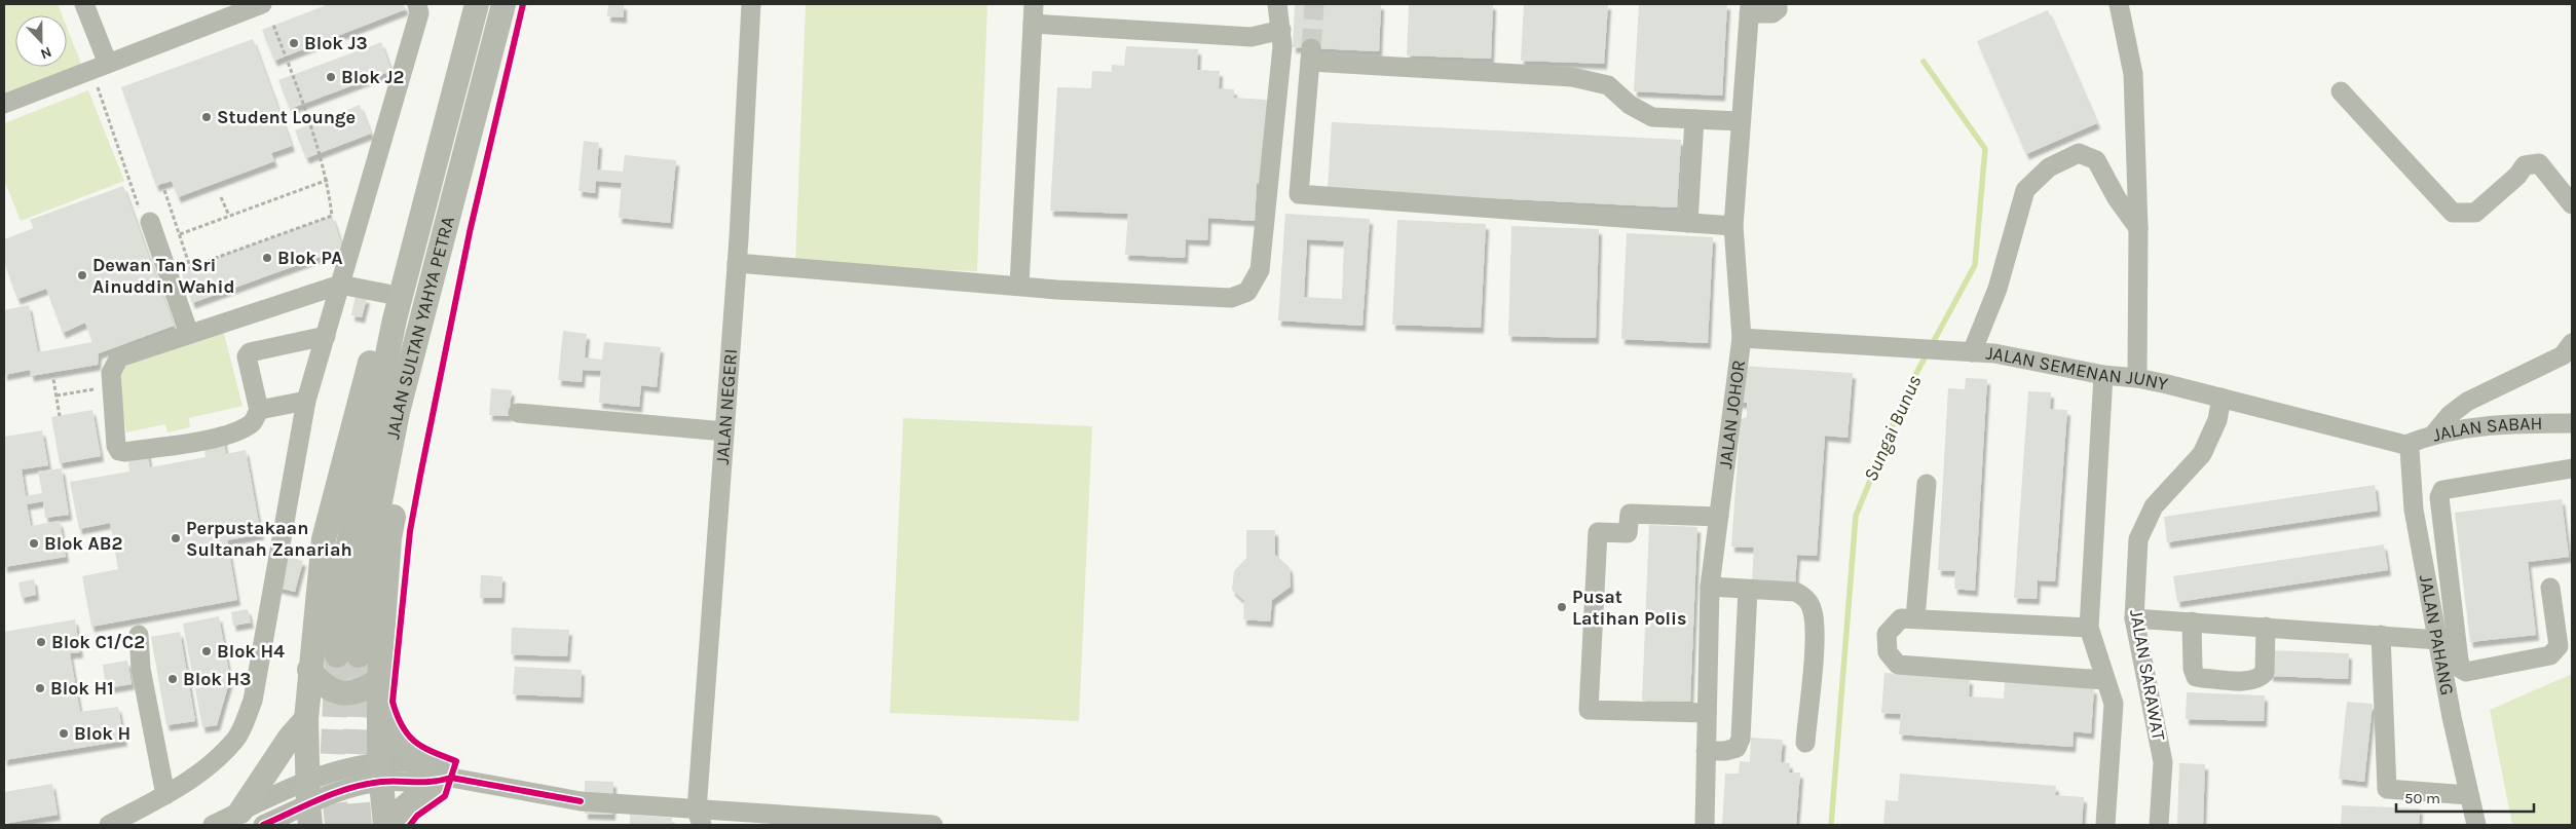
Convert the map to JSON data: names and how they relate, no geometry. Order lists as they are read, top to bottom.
{
  "streets": {
    "main road": ["JALAN SULTAN YAHYA PETRA"],
    "street": [
      "JALAN SEMENAN JUNY",
      "JALAN NEGERI",
      "JALAN JOHOR",
      "JALAN SABAH",
      "JALAN PAHANG",
      "JALAN SARAWAT"
    ]
  },
  "crossings": [
    ["JALAN SEMENAN JUNY", "JALAN JOHOR"],
    ["JALAN SEMENAN JUNY", "JALAN SABAH"],
    ["JALAN SEMENAN JUNY", "JALAN PAHANG"],
    ["JALAN SEMENAN JUNY", "JALAN SARAWAT"],
    ["JALAN SABAH", "JALAN PAHANG"]
  ],
  "water": ["Sungai Bunus"],
  "places": [
    "Blok J3",
    "Blok J2",
    "Student Lounge",
    "Blok PA",
    "Dewan Tan Sri Ainuddin Wahid",
    "Perpustakaan Sultanah Zanariah",
    "Blok AB2",
    "Pusat Latihan Polis",
    "Blok C1/C2",
    "Blok H4",
    "Blok H3",
    "Blok H1",
    "Blok H"
  ],
  "scale_bar": "50 m",
  "north": "bottom"
}
